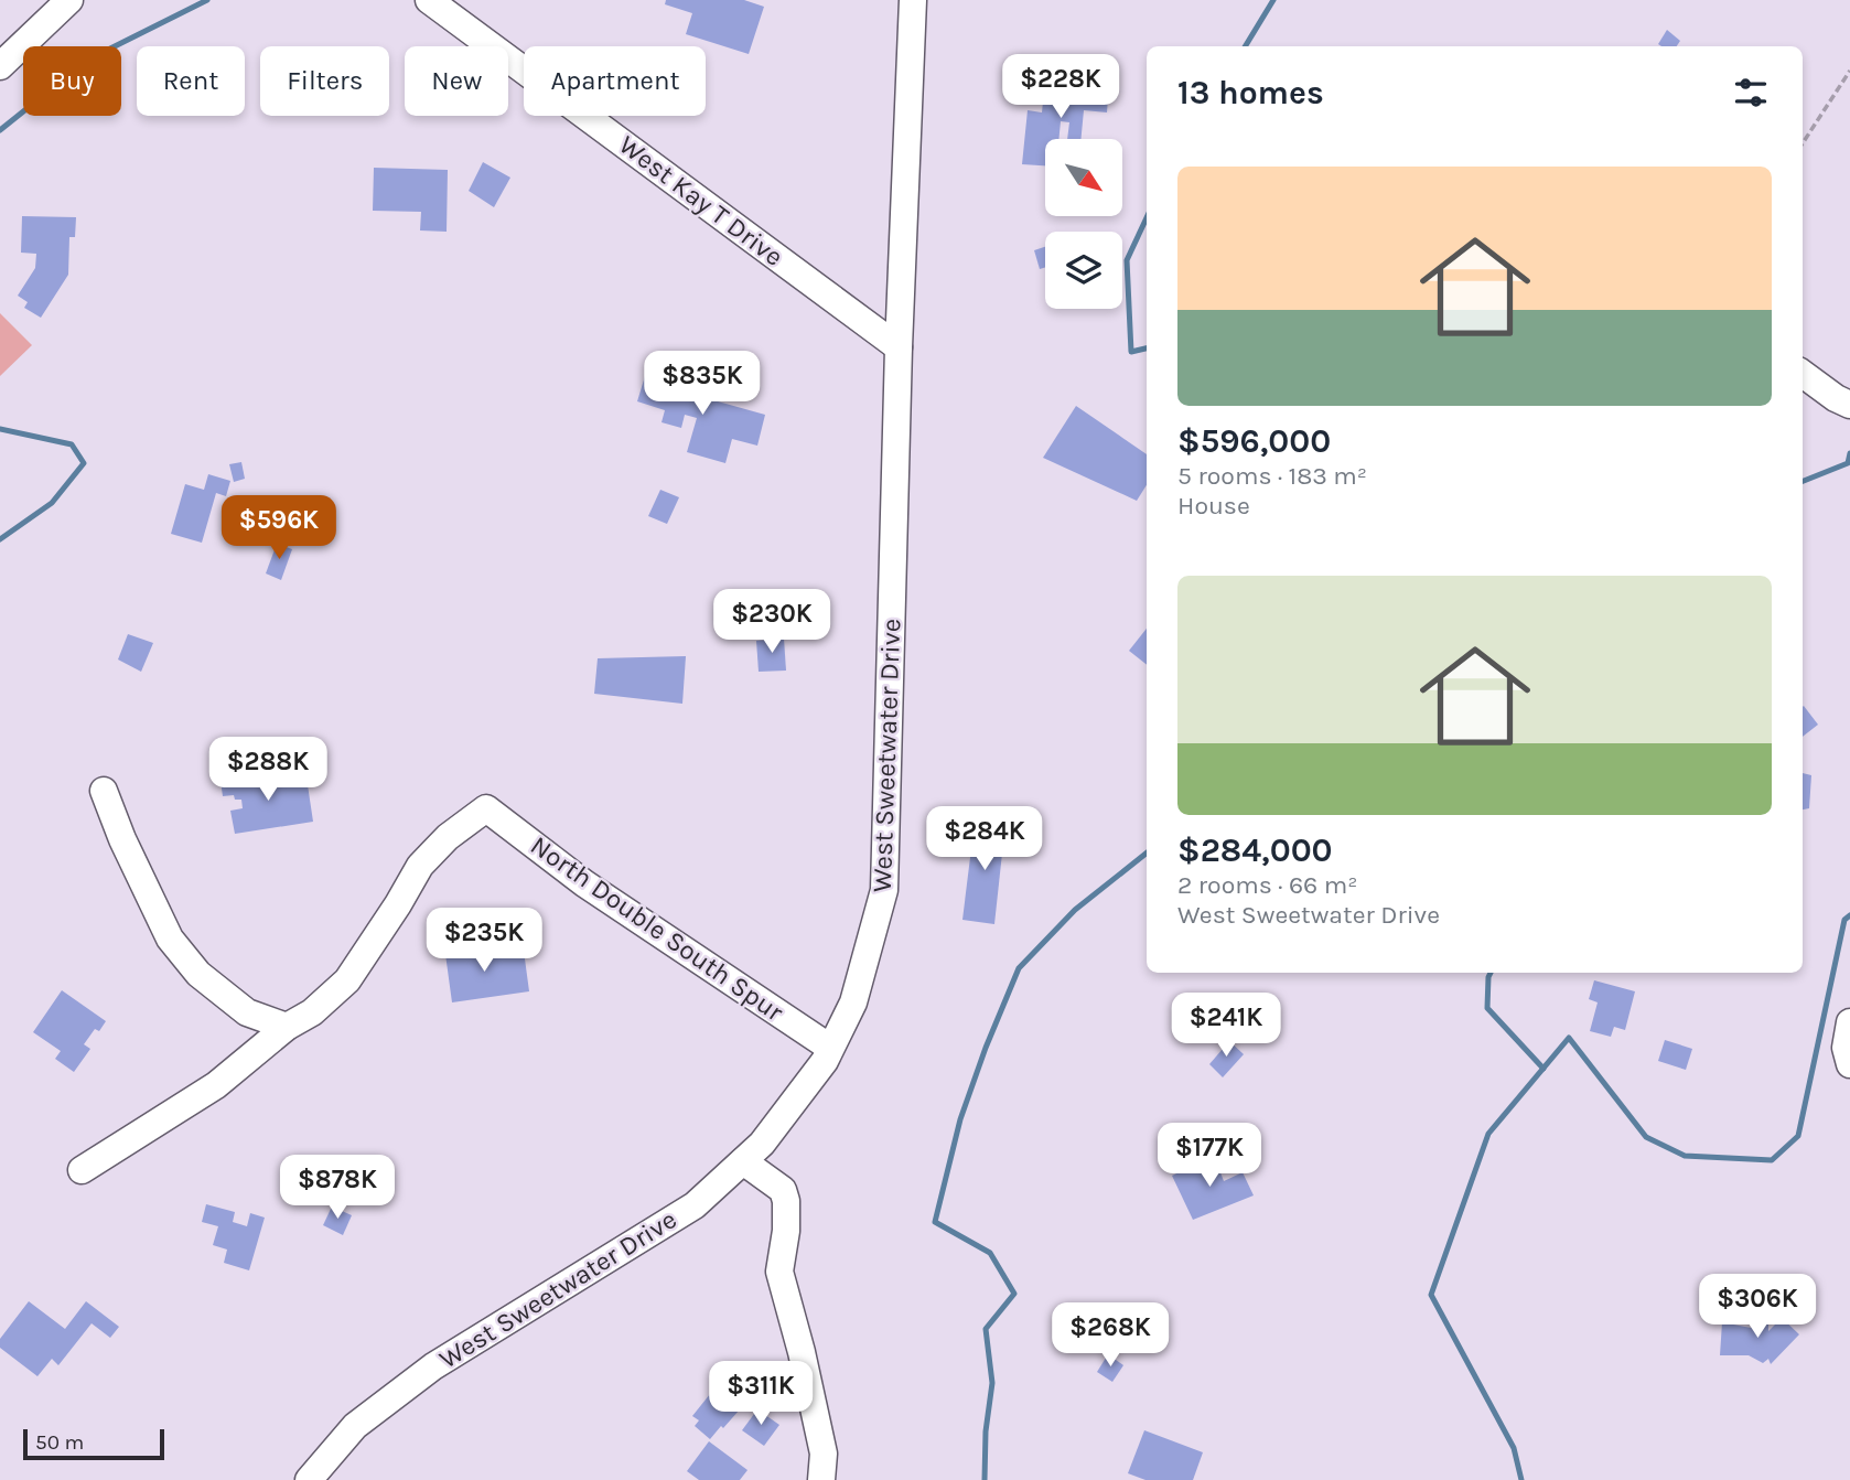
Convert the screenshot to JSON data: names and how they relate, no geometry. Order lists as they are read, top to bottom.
{
  "streets": {
    "street": ["West Kay T Drive", "West Sweetwater Drive", "North Double South Spur"]
  },
  "crossings": [
    ["West Kay T Drive", "West Sweetwater Drive"],
    ["West Sweetwater Drive", "North Double South Spur"]
  ],
  "scale_bar": "50 m",
  "north": "bottom right",
  "page": {
    "chip": [
      "Buy",
      "Rent",
      "Filters",
      "New",
      "Apartment"
    ],
    "heading": "13 homes",
    "price": [
      "$228K",
      "$835K",
      "$596K",
      "$230K",
      "$288K",
      "$284K",
      "$235K",
      "$241K",
      "$177K",
      "$878K",
      "$306K",
      "$268K",
      "$311K"
    ],
    "list": [
      {
        "name": "$596,000",
        "note": "5 rooms · 183 m² · House"
      },
      {
        "name": "$284,000",
        "note": "2 rooms · 66 m² · West Sweetwater Drive"
      }
    ],
    "scale": "50 m"
  }
}
